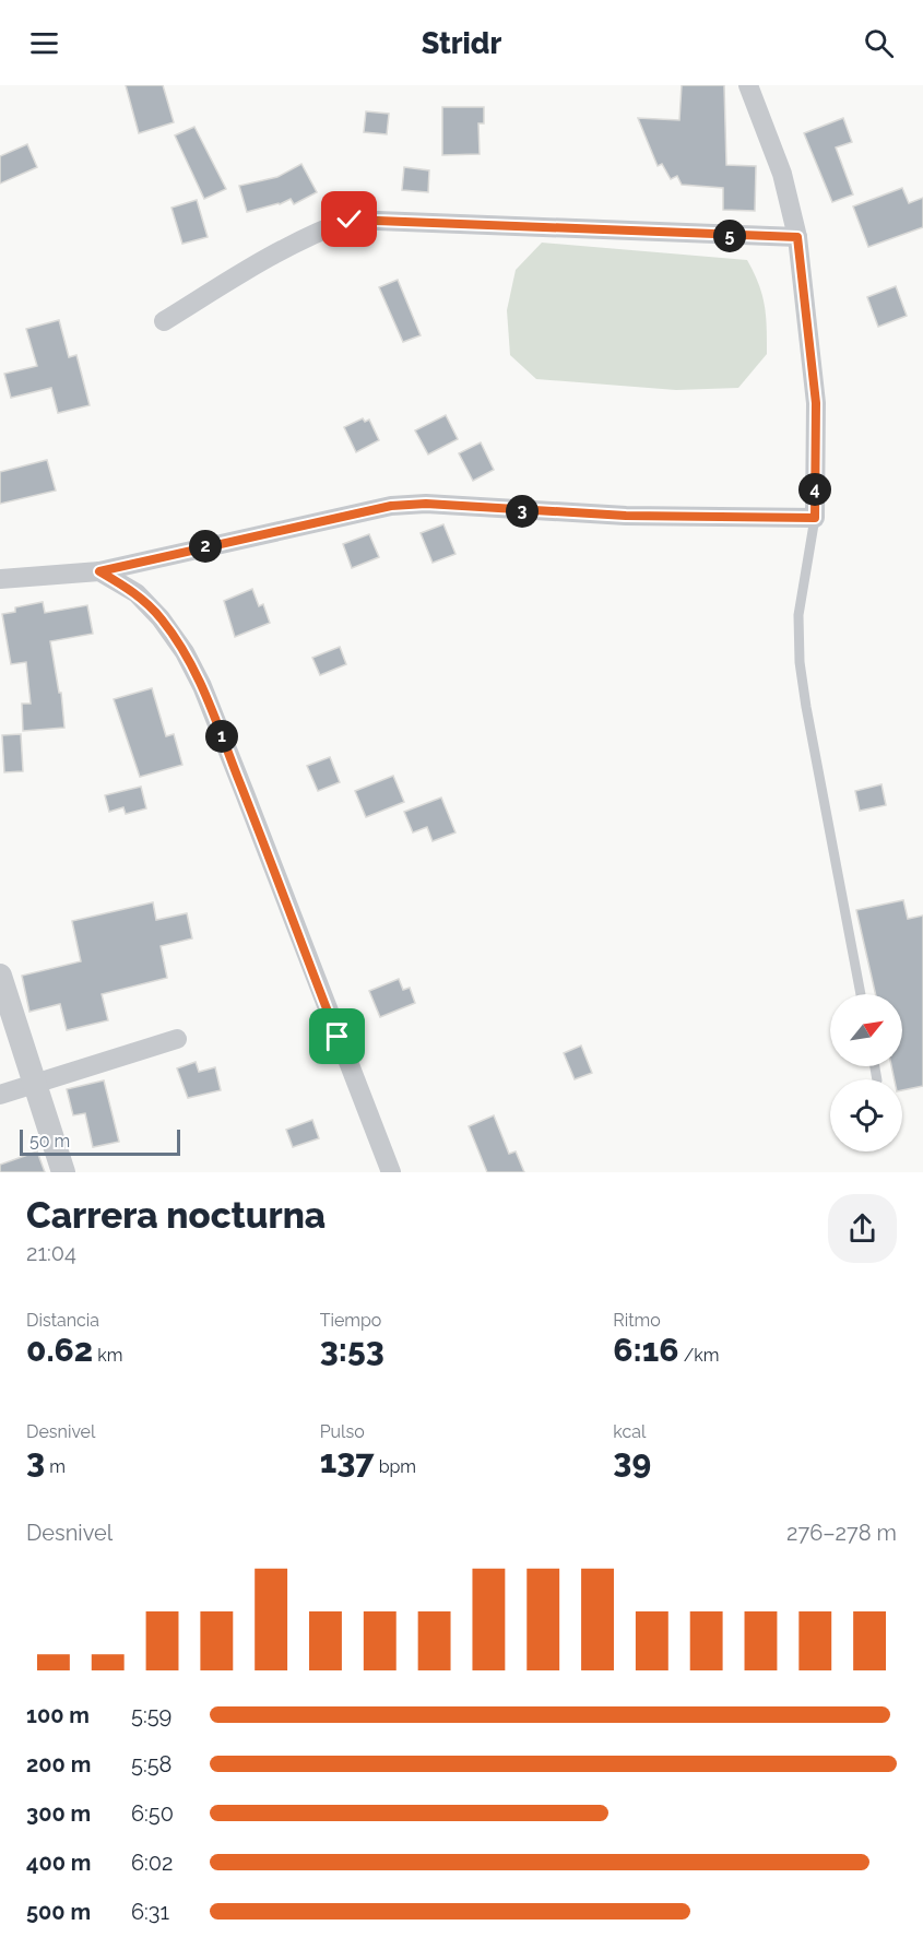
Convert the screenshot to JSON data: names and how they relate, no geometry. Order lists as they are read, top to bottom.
{
  "scale_bar": "50 m",
  "north": "top right",
  "page": {
    "header": "Stridr",
    "pins": [
      "5",
      "4",
      "3",
      "2",
      "1"
    ],
    "scale": "50 m",
    "heading": ["Carrera nocturna", "21:04"],
    "stats": [
      ["Distancia", "0.62 km"],
      ["Tiempo", "3:53"],
      ["Ritmo", "6:16 /km"],
      ["Desnivel", "3 m"],
      ["Pulso", "137 bpm"],
      ["kcal", "39"]
    ],
    "chart": ["Desnivel", "276–278 m"],
    "list": [
      {
        "name": "100 m",
        "note": "5:59"
      },
      {
        "name": "200 m",
        "note": "5:58"
      },
      {
        "name": "300 m",
        "note": "6:50"
      },
      {
        "name": "400 m",
        "note": "6:02"
      },
      {
        "name": "500 m",
        "note": "6:31"
      }
    ]
  }
}
